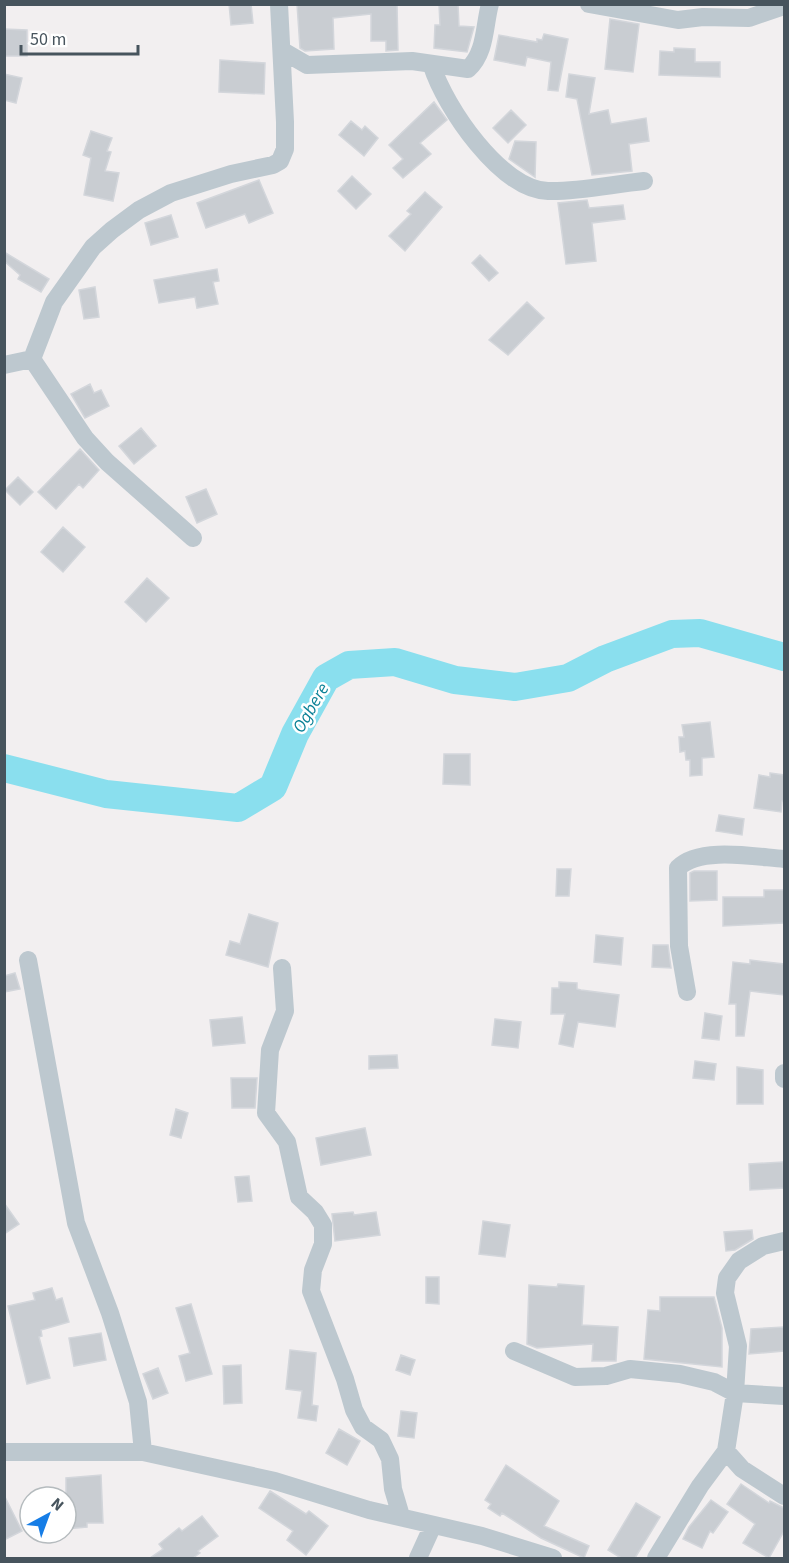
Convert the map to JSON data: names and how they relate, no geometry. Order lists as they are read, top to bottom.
{
  "water": ["Ogbere"],
  "scale_bar": "50 m",
  "north": "top right"
}
